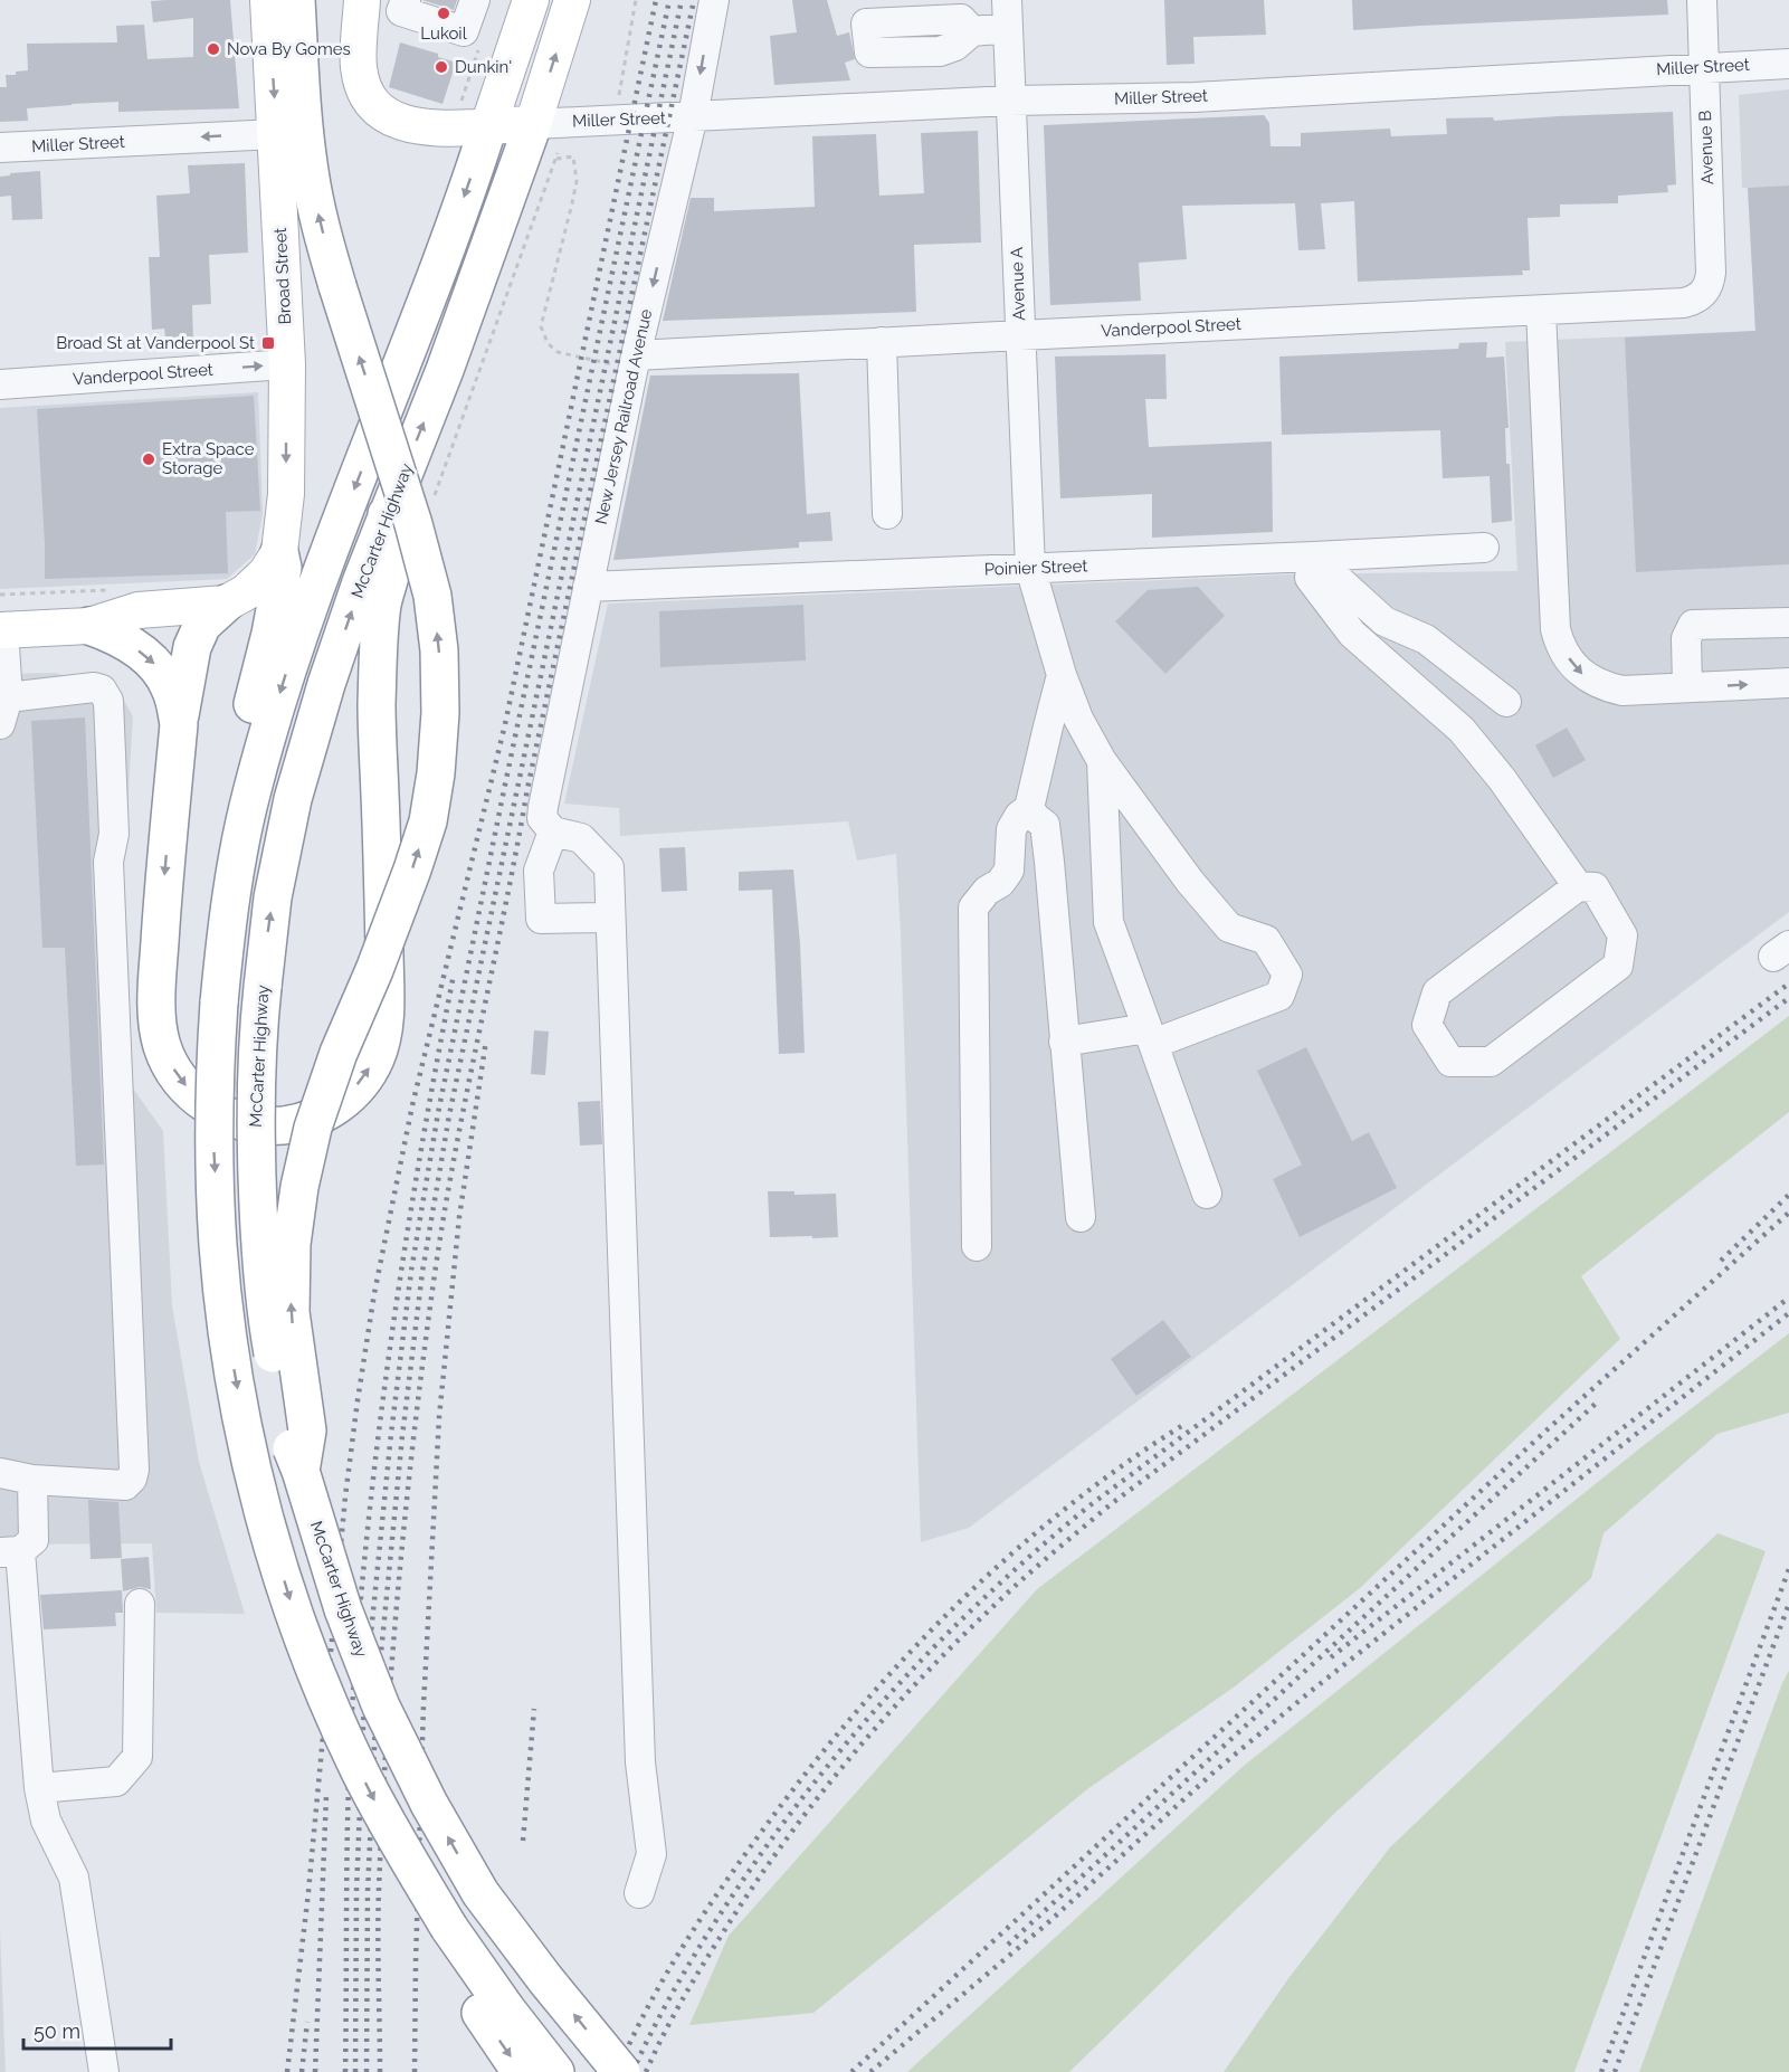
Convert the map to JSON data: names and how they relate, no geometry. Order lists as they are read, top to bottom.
{
  "streets": {
    "highway": ["McCarter Highway"],
    "main road": ["Broad Street"],
    "street": [
      "Miller Street",
      "Avenue B",
      "Avenue A",
      "Vanderpool Street",
      "New Jersey Railroad Avenue",
      "Poinier Street"
    ]
  },
  "crossings": [
    ["Miller Street", "Avenue B"],
    ["Miller Street", "Broad Street"],
    ["Miller Street", "Avenue A"],
    ["Miller Street", "New Jersey Railroad Avenue"],
    ["Miller Street", "McCarter Highway"],
    ["Avenue B", "Vanderpool Street"],
    ["Broad Street", "Vanderpool Street"],
    ["Avenue A", "Vanderpool Street"],
    ["Avenue A", "Poinier Street"],
    ["Vanderpool Street", "New Jersey Railroad Avenue"],
    ["New Jersey Railroad Avenue", "Poinier Street"]
  ],
  "one_way": ["New Jersey Railroad Avenue", "McCarter Highway"],
  "places": {
    "other": [
      "Lukoil",
      "Nova By Gomes",
      "Dunkin'",
      "Extra Space Storage"
    ],
    "transit": ["Broad St at Vanderpool St"]
  },
  "scale_bar": "50 m"
}
